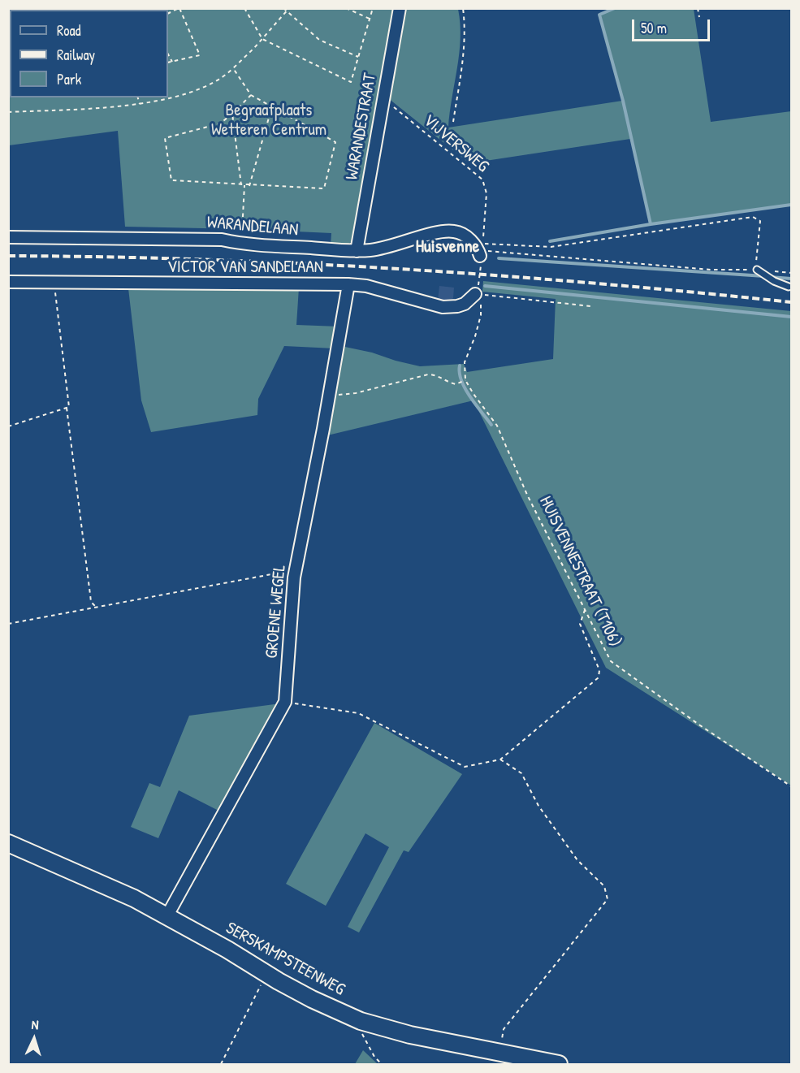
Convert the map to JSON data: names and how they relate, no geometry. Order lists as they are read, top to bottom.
{
  "streets": {
    "street": [
      "WARANDESTRAAT",
      "WARANDELAAN",
      "VICTOR VAN SANDELAAN",
      "GROENE WEGEL",
      "SERSKAMPSTEENWEG"
    ],
    "path": ["VIJVERSWEG", "HUISVENNESTRAAT (T106)"]
  },
  "crossings": [
    ["WARANDESTRAAT", "VIJVERSWEG"],
    ["WARANDESTRAAT", "WARANDELAAN"],
    ["VIJVERSWEG", "WARANDELAAN"],
    ["VICTOR VAN SANDELAAN", "GROENE WEGEL"],
    ["GROENE WEGEL", "SERSKAMPSTEENWEG"]
  ],
  "districts": ["Huisvenne"],
  "parks": ["Begraafplaats Wetteren Centrum"],
  "legend": ["Road", "Railway", "Park"],
  "scale_bar": "50 m",
  "north": "top"
}
